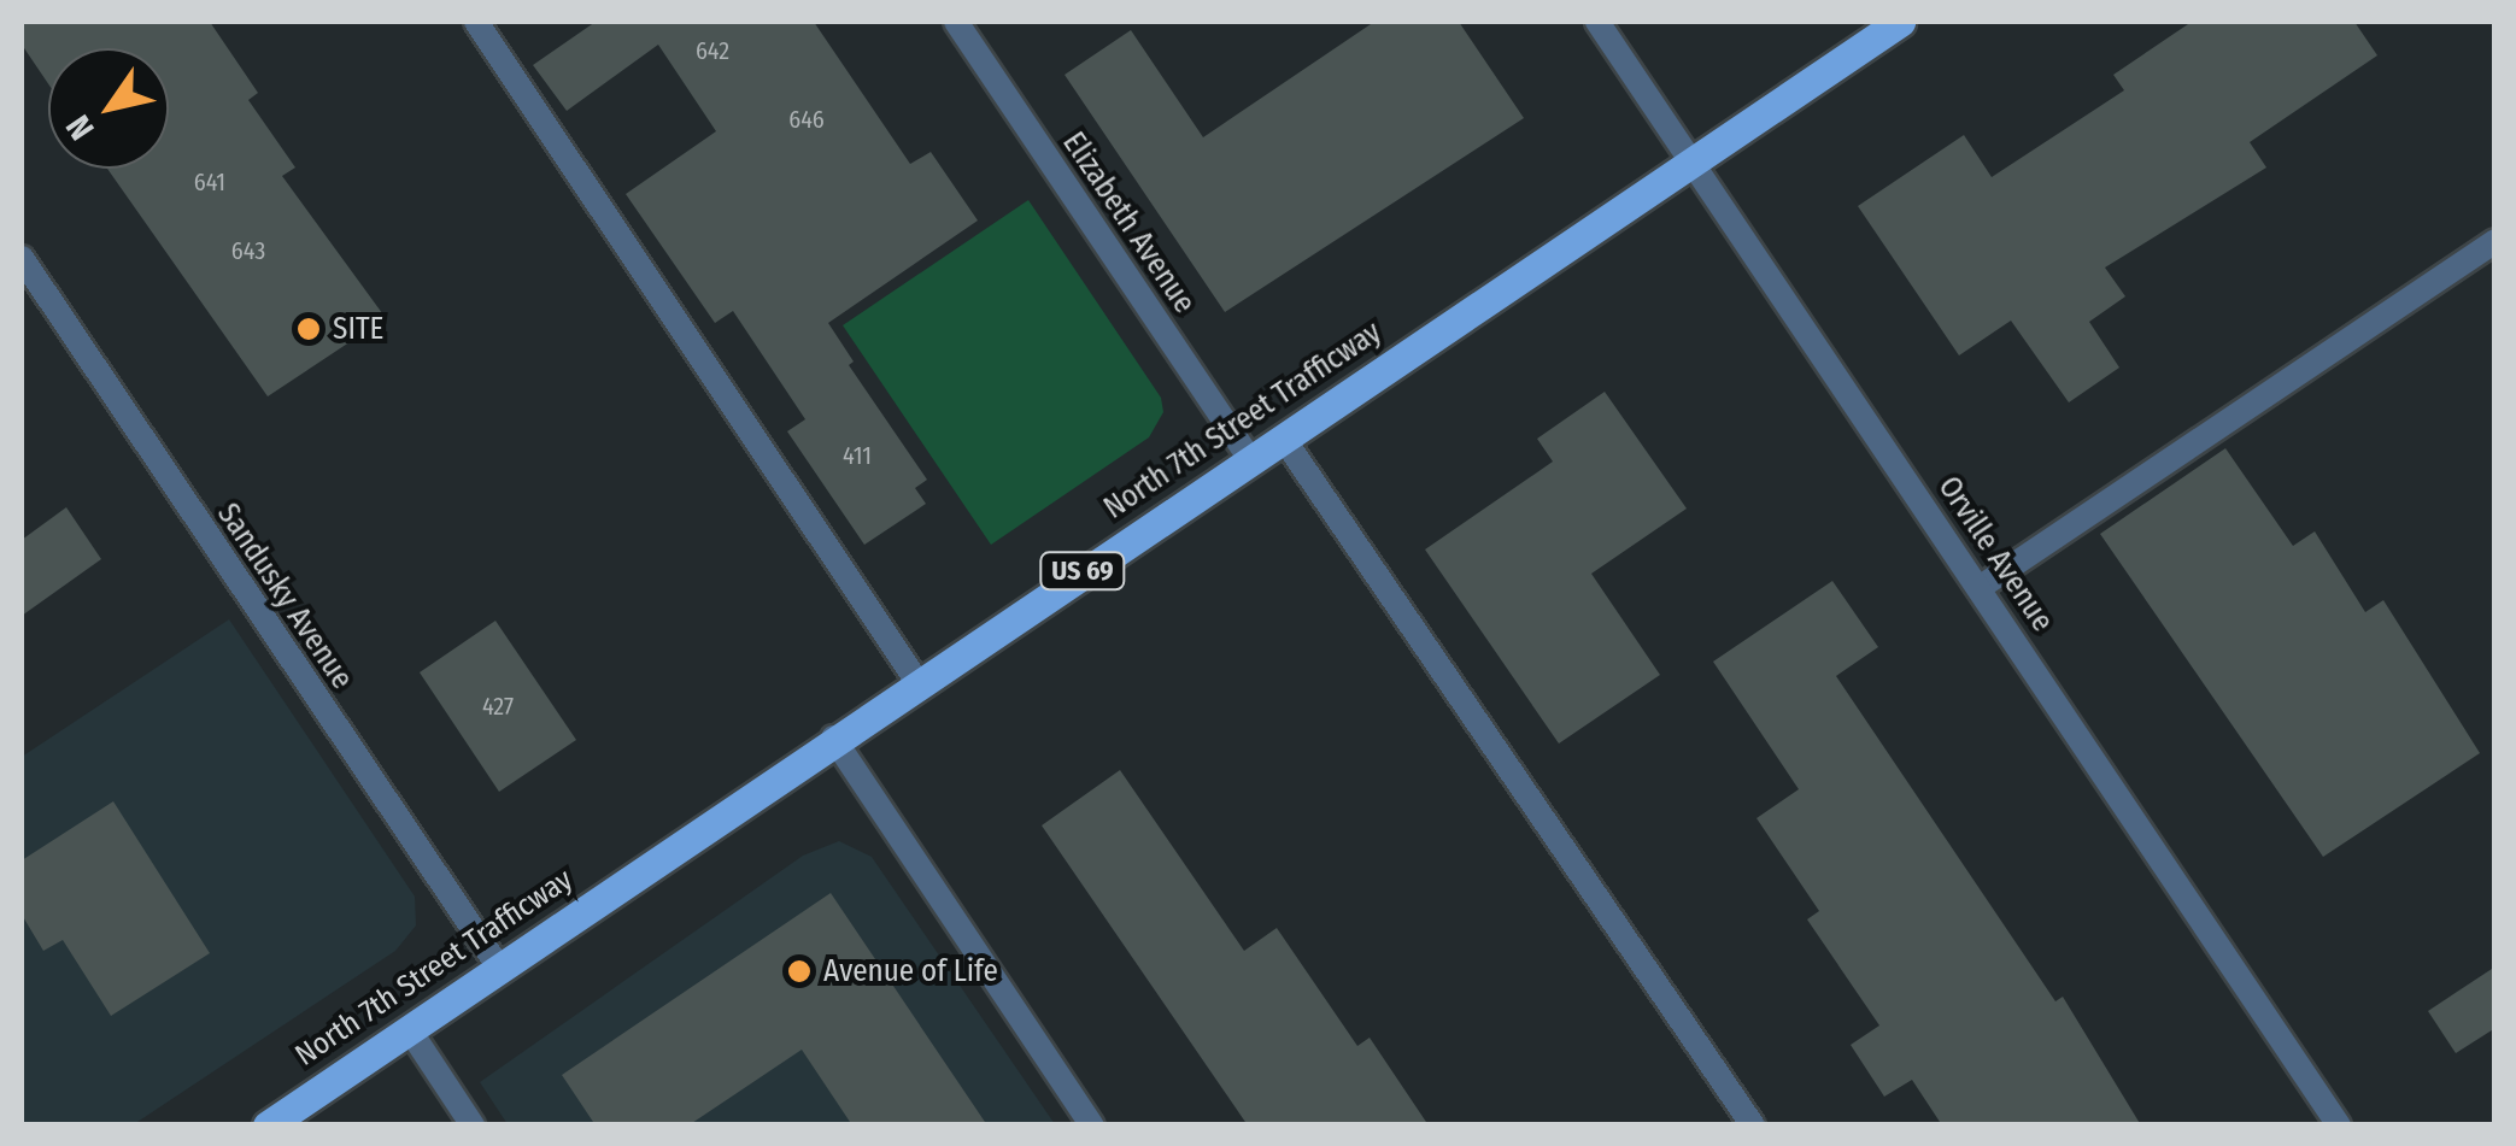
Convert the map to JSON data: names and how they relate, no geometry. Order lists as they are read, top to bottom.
{
  "streets": {
    "main road": ["North 7th Street Trafficway", "US 69"],
    "street": ["Elizabeth Avenue", "Orville Avenue", "Sandusky Avenue"]
  },
  "crossings": [
    ["Elizabeth Avenue", "North 7th Street Trafficway"],
    ["North 7th Street Trafficway", "Orville Avenue"],
    ["North 7th Street Trafficway", "Sandusky Avenue"]
  ],
  "places": ["SITE", "Avenue of Life"],
  "house_numbers": [
    "642",
    "646",
    "641",
    "643",
    "411",
    "427"
  ],
  "north": "bottom left"
}
